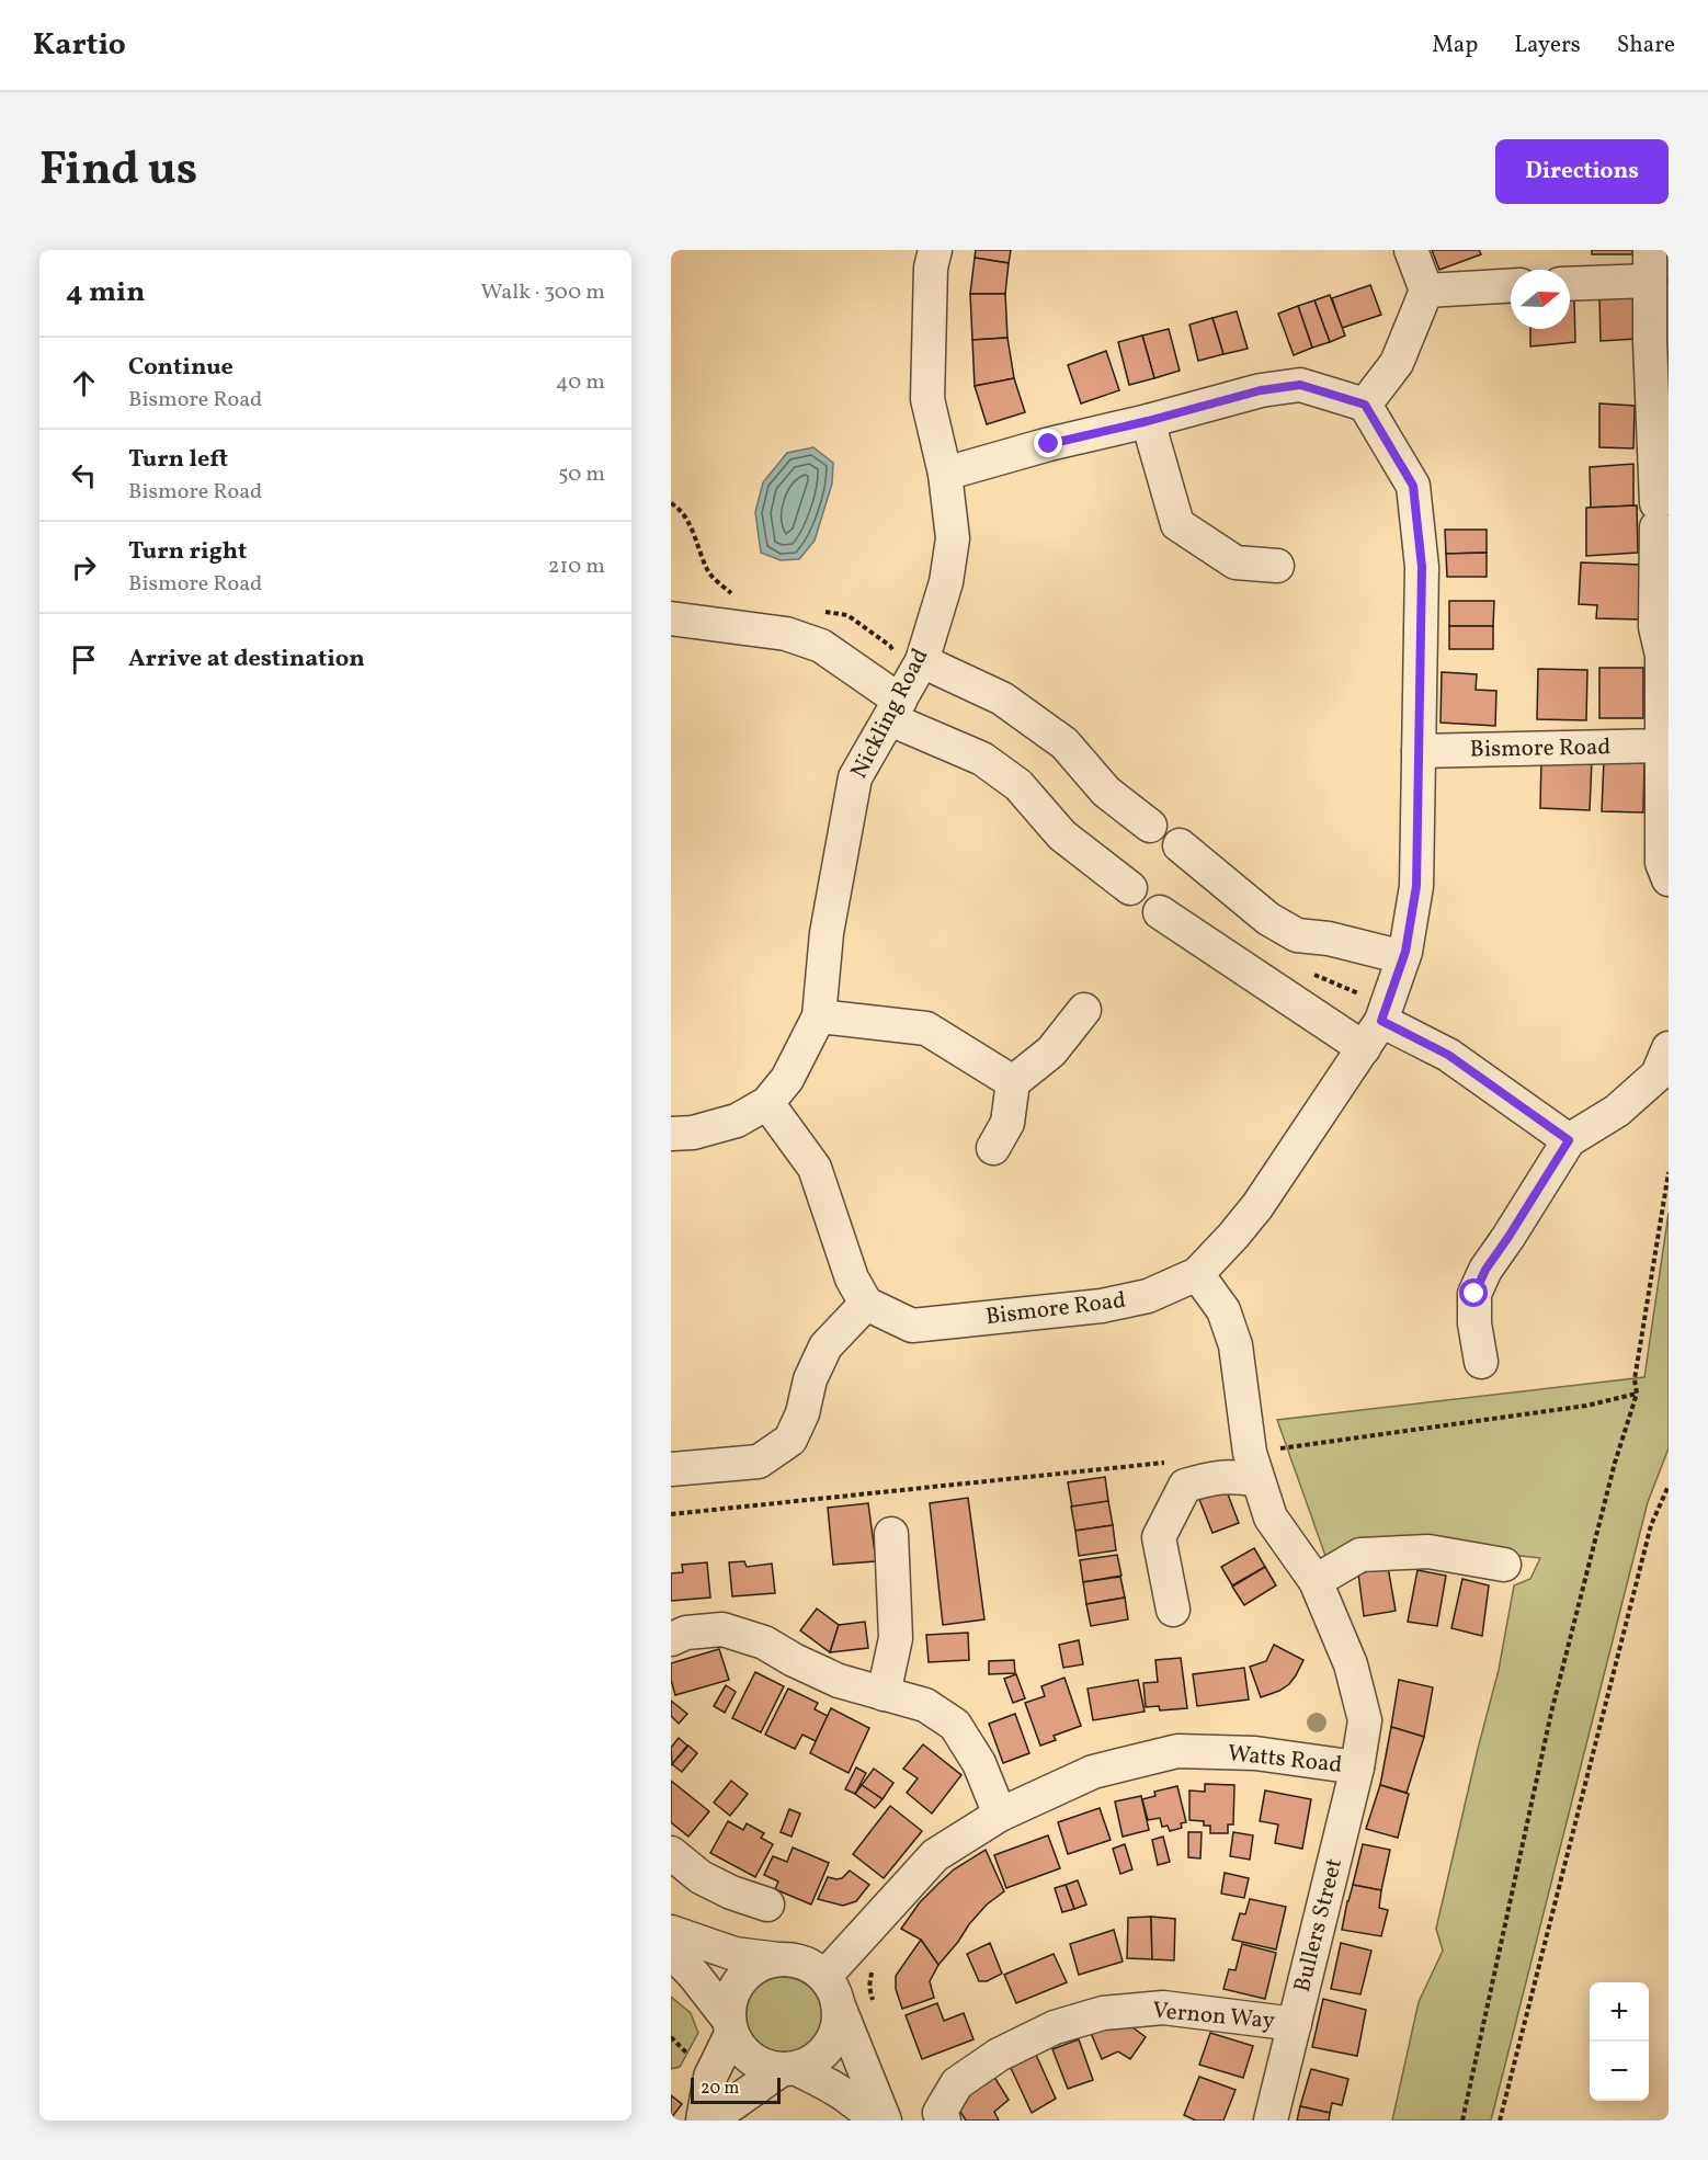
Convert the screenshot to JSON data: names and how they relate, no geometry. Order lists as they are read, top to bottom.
{
  "streets": {
    "street": [
      "Nickling Road",
      "Bismore Road",
      "Watts Road",
      "Bullers Street",
      "Vernon Way"
    ]
  },
  "crossings": [
    ["Bismore Road", "Watts Road"],
    ["Watts Road", "Bullers Street"],
    ["Bullers Street", "Vernon Way"]
  ],
  "scale_bar": "20 m",
  "north": "right",
  "page": {
    "header": "Kartio",
    "nav": ["Map", "Layers", "Share"],
    "title": "Find us",
    "buttons": "Directions",
    "heading": ["4 min", "Walk · 300 m"],
    "list": [
      ["Continue", "Bismore Road", "40 m"],
      ["Turn left", "Bismore Road", "50 m"],
      ["Turn right", "Bismore Road", "210 m"],
      "Arrive at destination"
    ],
    "map_buttons": ["+", "−"],
    "scale": "20 m"
  }
}
